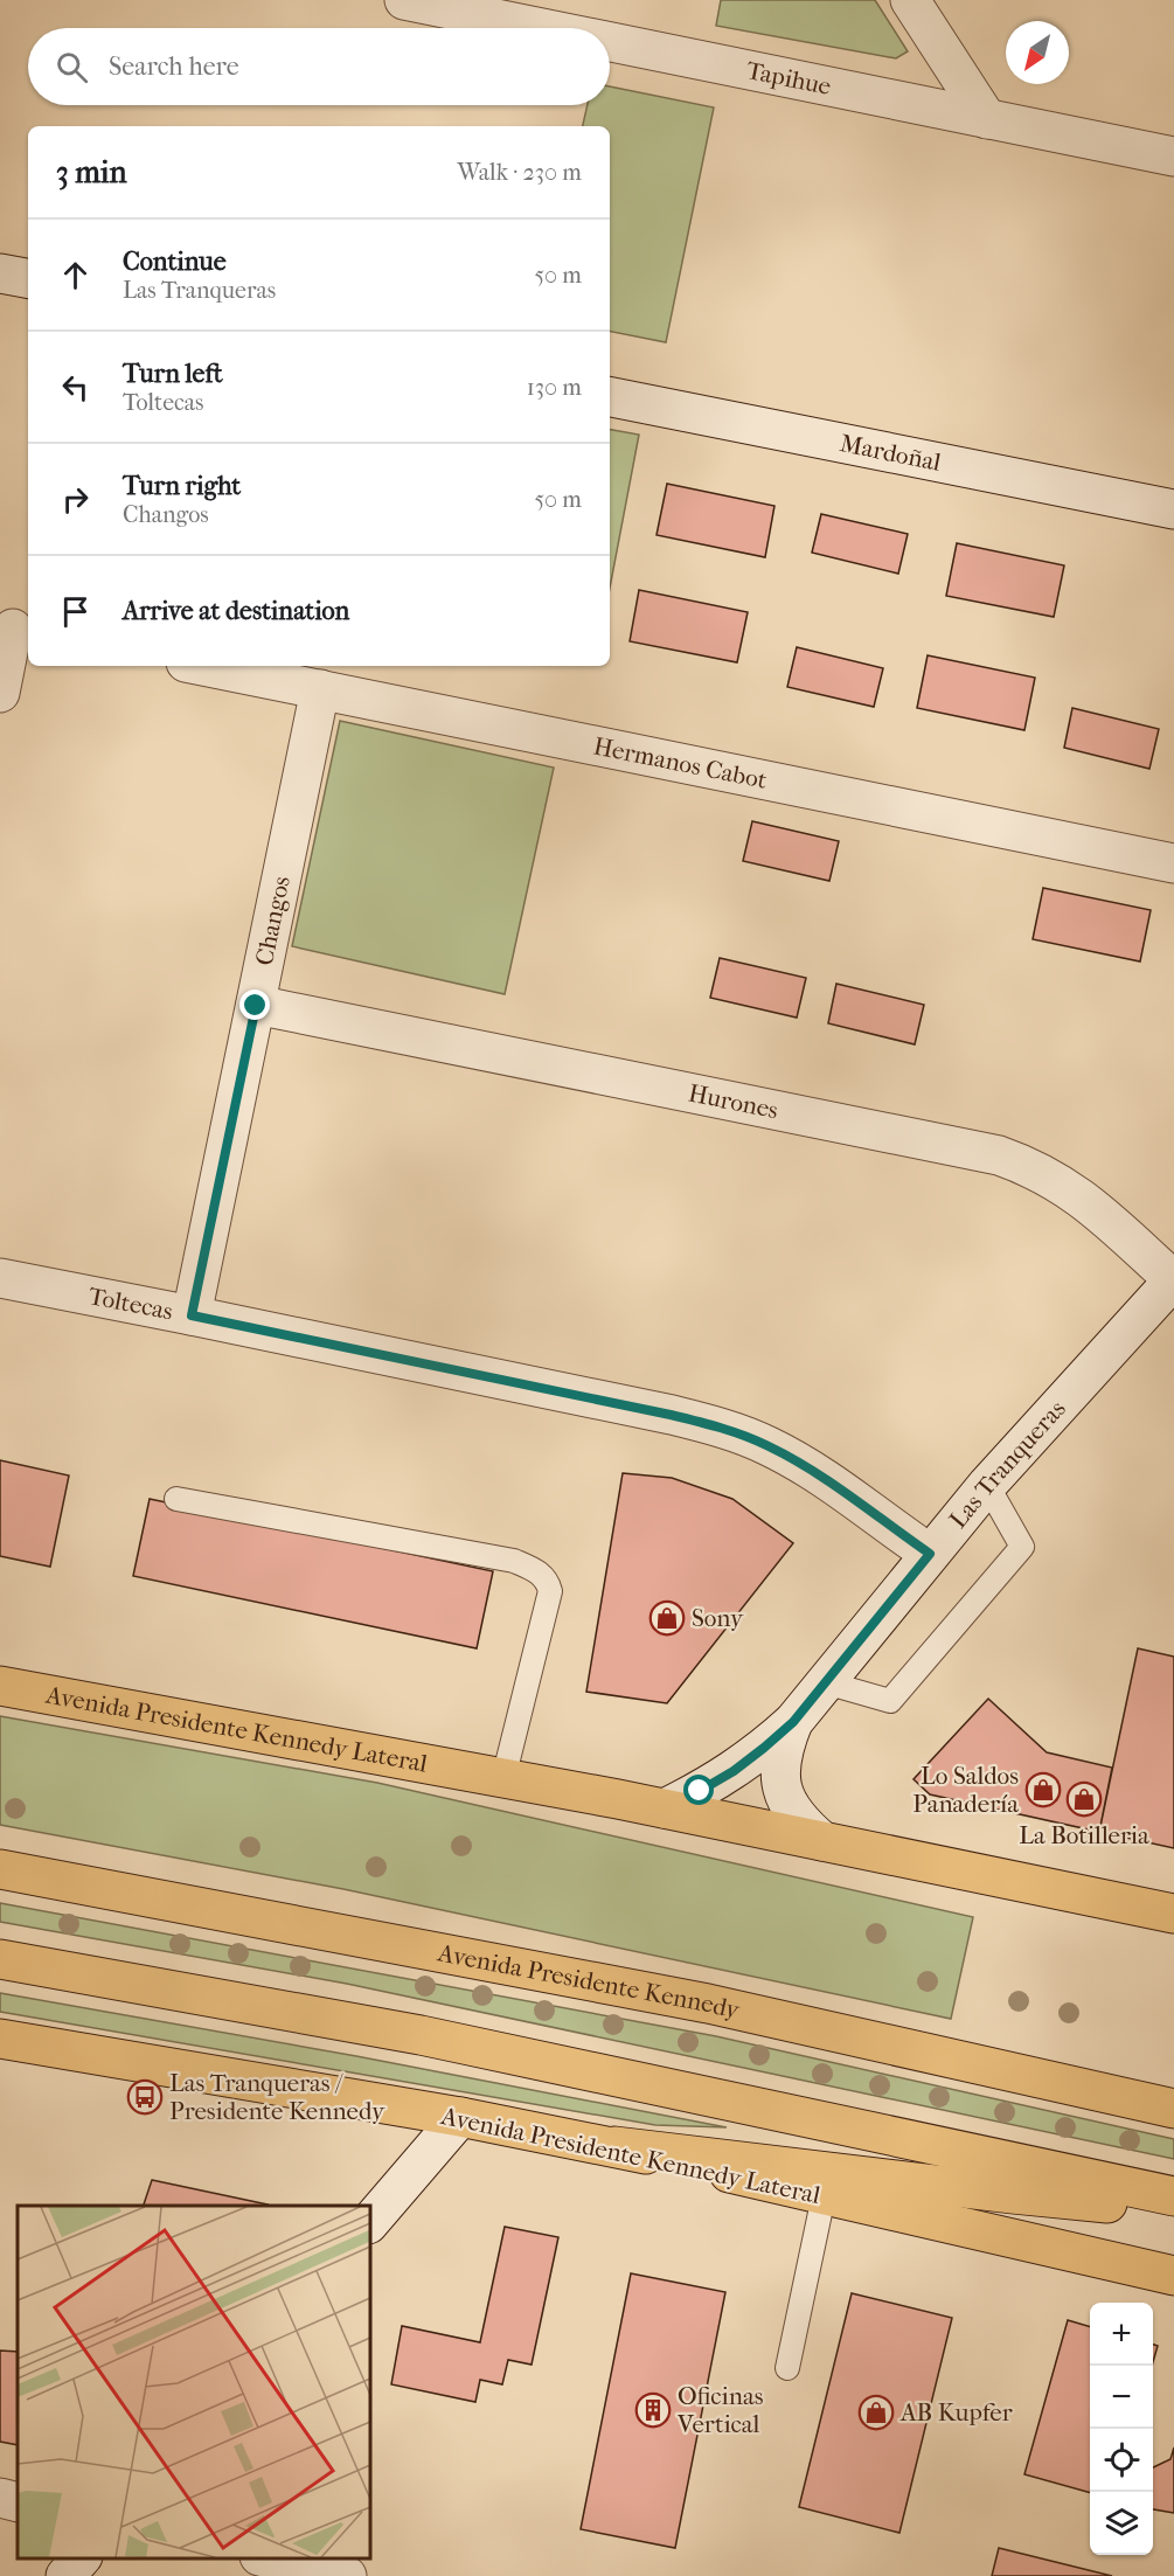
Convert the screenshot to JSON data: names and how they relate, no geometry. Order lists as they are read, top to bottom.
{
  "streets": {
    "main road": ["Avenida Presidente Kennedy Lateral", "Avenida Presidente Kennedy"],
    "street": [
      "Tapihue",
      "Mardoñal",
      "Hermanos Cabot",
      "Changos",
      "Hurones",
      "Toltecas",
      "Las Tranqueras"
    ]
  },
  "crossings": [
    ["Hermanos Cabot", "Changos"],
    ["Changos", "Hurones"],
    ["Changos", "Toltecas"],
    ["Hurones", "Las Tranqueras"],
    ["Toltecas", "Las Tranqueras"],
    ["Las Tranqueras", "Avenida Presidente Kennedy Lateral"]
  ],
  "places": {
    "shop": [
      "Sony",
      "Lo Saldos Panadería",
      "La Botilleria",
      "AB Kupfer"
    ],
    "bus stop": ["Las Tranqueras / Presidente Kennedy"],
    "building": ["Oficinas Vertical"]
  },
  "north": "bottom left",
  "page": {
    "search": "Search here",
    "heading": ["3 min", "Walk · 230 m"],
    "list": [
      ["Continue", "Las Tranqueras", "50 m"],
      ["Turn left", "Toltecas", "130 m"],
      ["Turn right", "Changos", "50 m"],
      "Arrive at destination"
    ],
    "map_buttons": ["+", "−"]
  }
}
